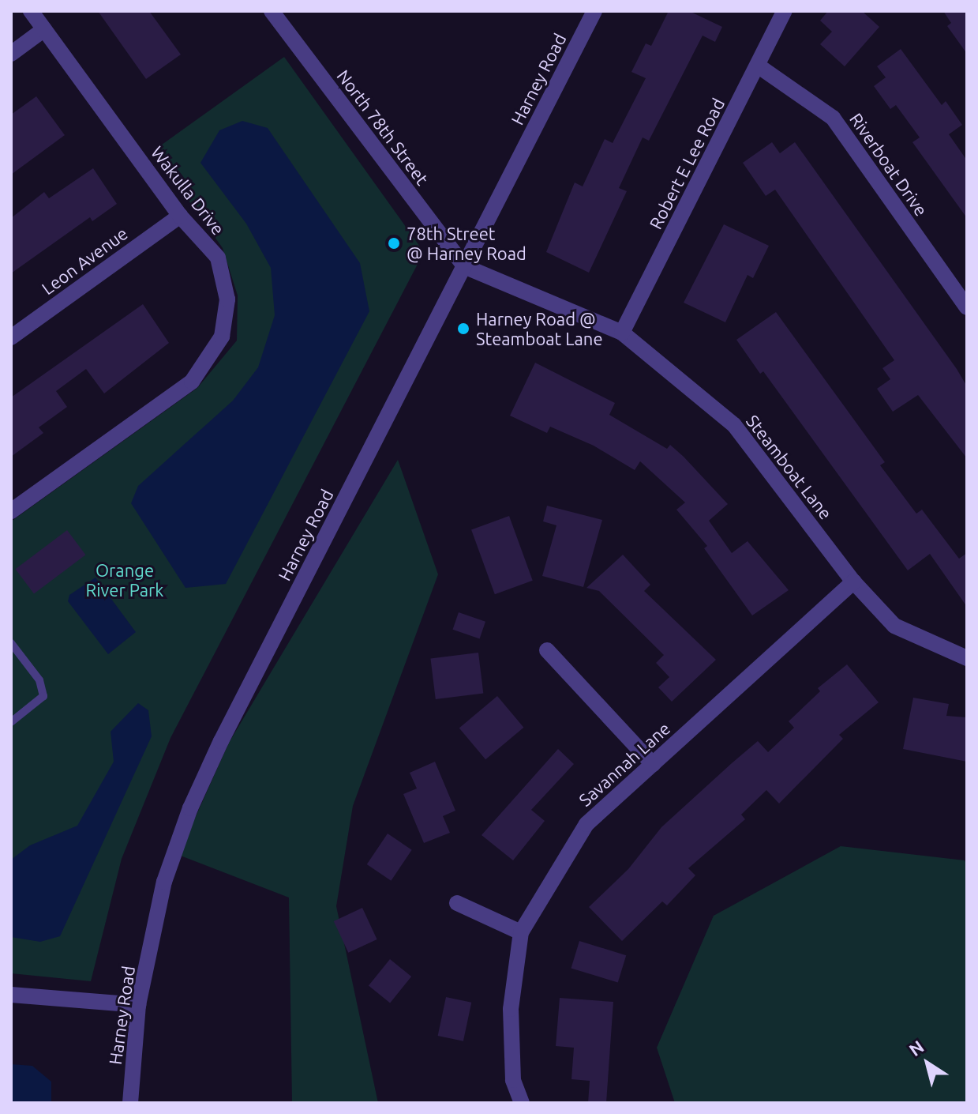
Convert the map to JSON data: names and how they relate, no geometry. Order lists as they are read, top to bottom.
{
  "streets": {
    "street": [
      "Harney Road",
      "North 78th Street",
      "Robert E Lee Road",
      "Riverboat Drive",
      "Wakulla Drive",
      "Leon Avenue",
      "Steamboat Lane",
      "Savannah Lane"
    ]
  },
  "crossings": [
    ["Harney Road", "North 78th Street"],
    ["Harney Road", "Steamboat Lane"],
    ["North 78th Street", "Steamboat Lane"],
    ["Robert E Lee Road", "Riverboat Drive"],
    ["Robert E Lee Road", "Steamboat Lane"],
    ["Wakulla Drive", "Leon Avenue"],
    ["Steamboat Lane", "Savannah Lane"]
  ],
  "parks": ["Orange River Park"],
  "places": ["78th Street @ Harney Road", "Harney Road @ Steamboat Lane"],
  "north": "top left"
}
